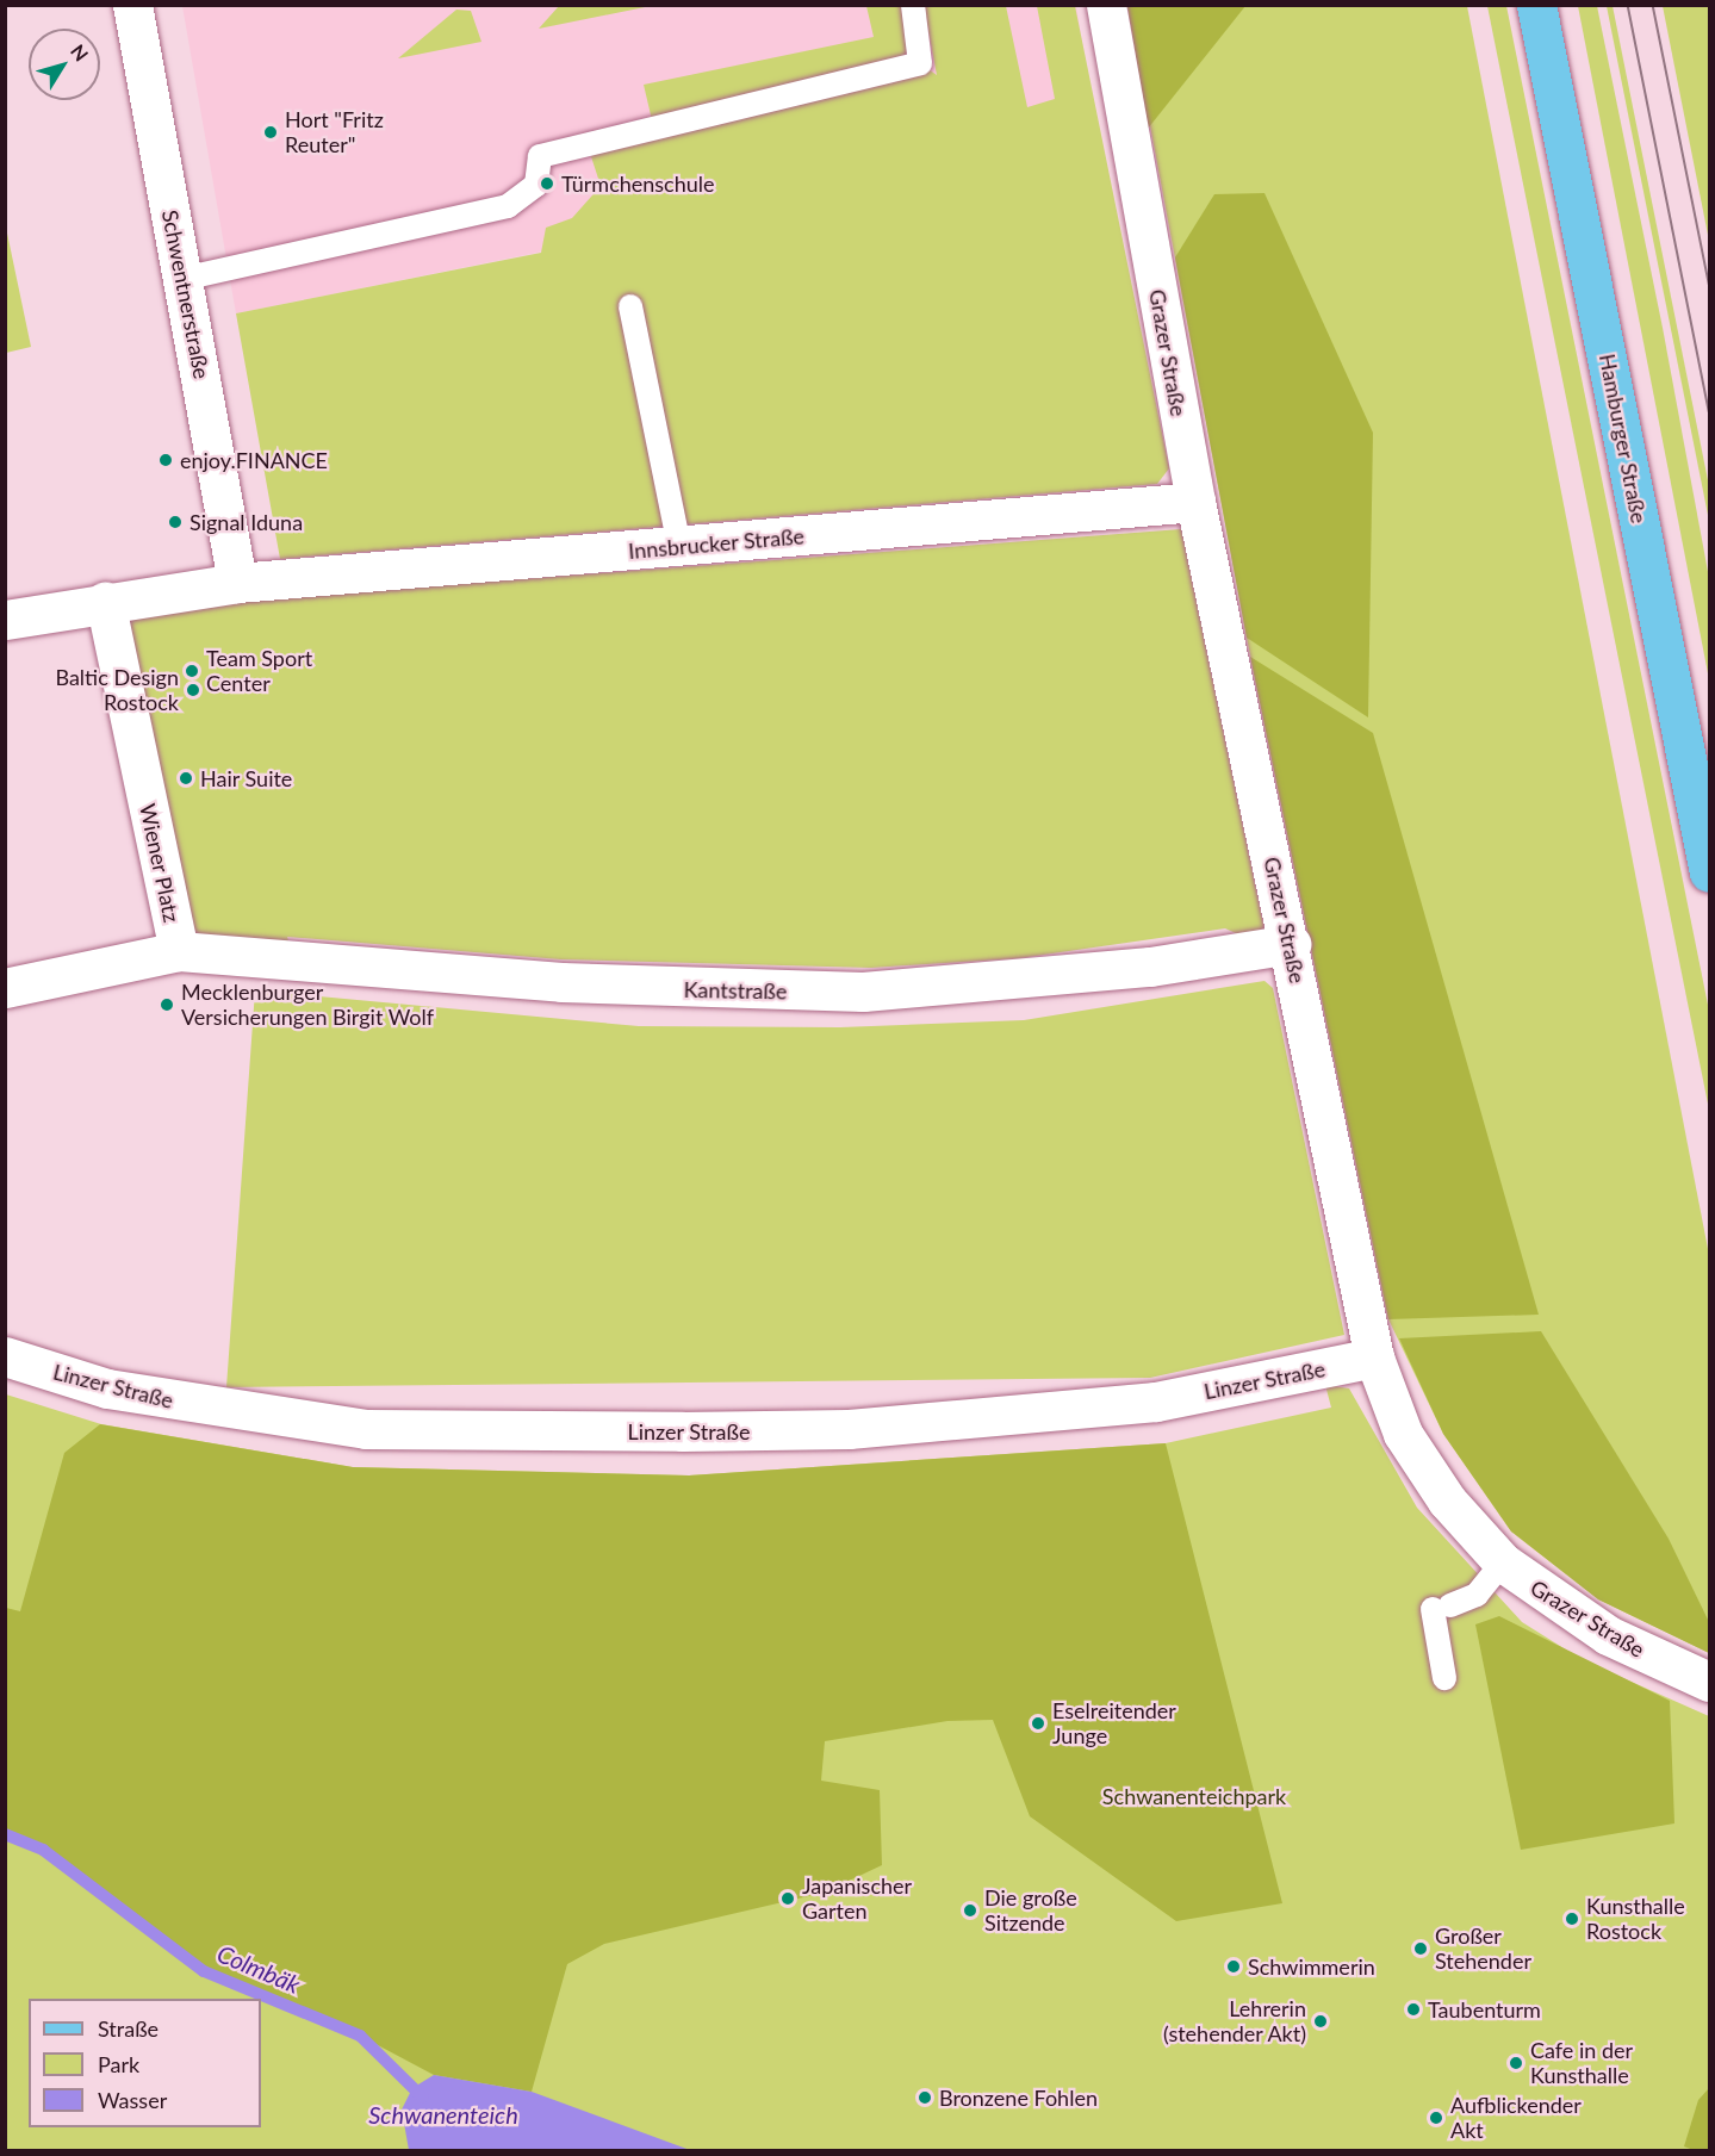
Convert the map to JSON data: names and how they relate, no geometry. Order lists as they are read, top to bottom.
{
  "streets": {
    "main road": ["Hamburger Straße"],
    "street": [
      "Schwentnerstraße",
      "Grazer Straße",
      "Innsbrucker Straße",
      "Wiener Platz",
      "Kantstraße",
      "Linzer Straße"
    ]
  },
  "crossings": [
    ["Schwentnerstraße", "Innsbrucker Straße"],
    ["Grazer Straße", "Innsbrucker Straße"],
    ["Grazer Straße", "Kantstraße"],
    ["Grazer Straße", "Linzer Straße"],
    ["Wiener Platz", "Kantstraße"]
  ],
  "water": ["Colmbäk", "Schwanenteich"],
  "parks": ["Schwanenteichpark"],
  "places": [
    "Hort \"Fritz Reuter\"",
    "Türmchenschule",
    "enjoy.FINANCE",
    "Signal Iduna",
    "Team Sport Center",
    "Baltic Design Rostock",
    "Hair Suite",
    "Mecklenburger Versicherungen Birgit Wolf",
    "Eselreitender Junge",
    "Japanischer Garten",
    "Die große Sitzende",
    "Kunsthalle Rostock",
    "Großer Stehender",
    "Schwimmerin",
    "Taubenturm",
    "Lehrerin (stehender Akt)",
    "Cafe in der Kunsthalle",
    "Bronzene Fohlen",
    "Aufblickender Akt"
  ],
  "legend": ["Straße", "Park", "Wasser"],
  "north": "top right"
}
